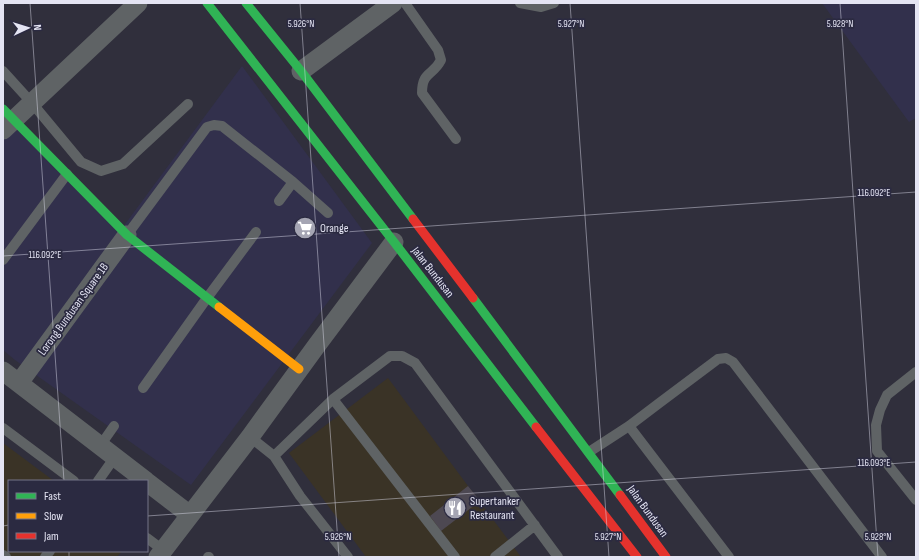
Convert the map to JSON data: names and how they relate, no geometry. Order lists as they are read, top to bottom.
{
  "streets": {
    "main road": ["Jalan Bundusan"],
    "street": ["Lorong Bundusan Square 1B"]
  },
  "places": {
    "supermarket": ["Orange"],
    "restaurant": ["Supertanker Restaurant"]
  },
  "legend": ["Fast", "Slow", "Jam"],
  "north": "right",
  "coordinates": [
    "5.926°N",
    "5.927°N",
    "5.928°N",
    "116.092°E",
    "116.093°E"
  ]
}
